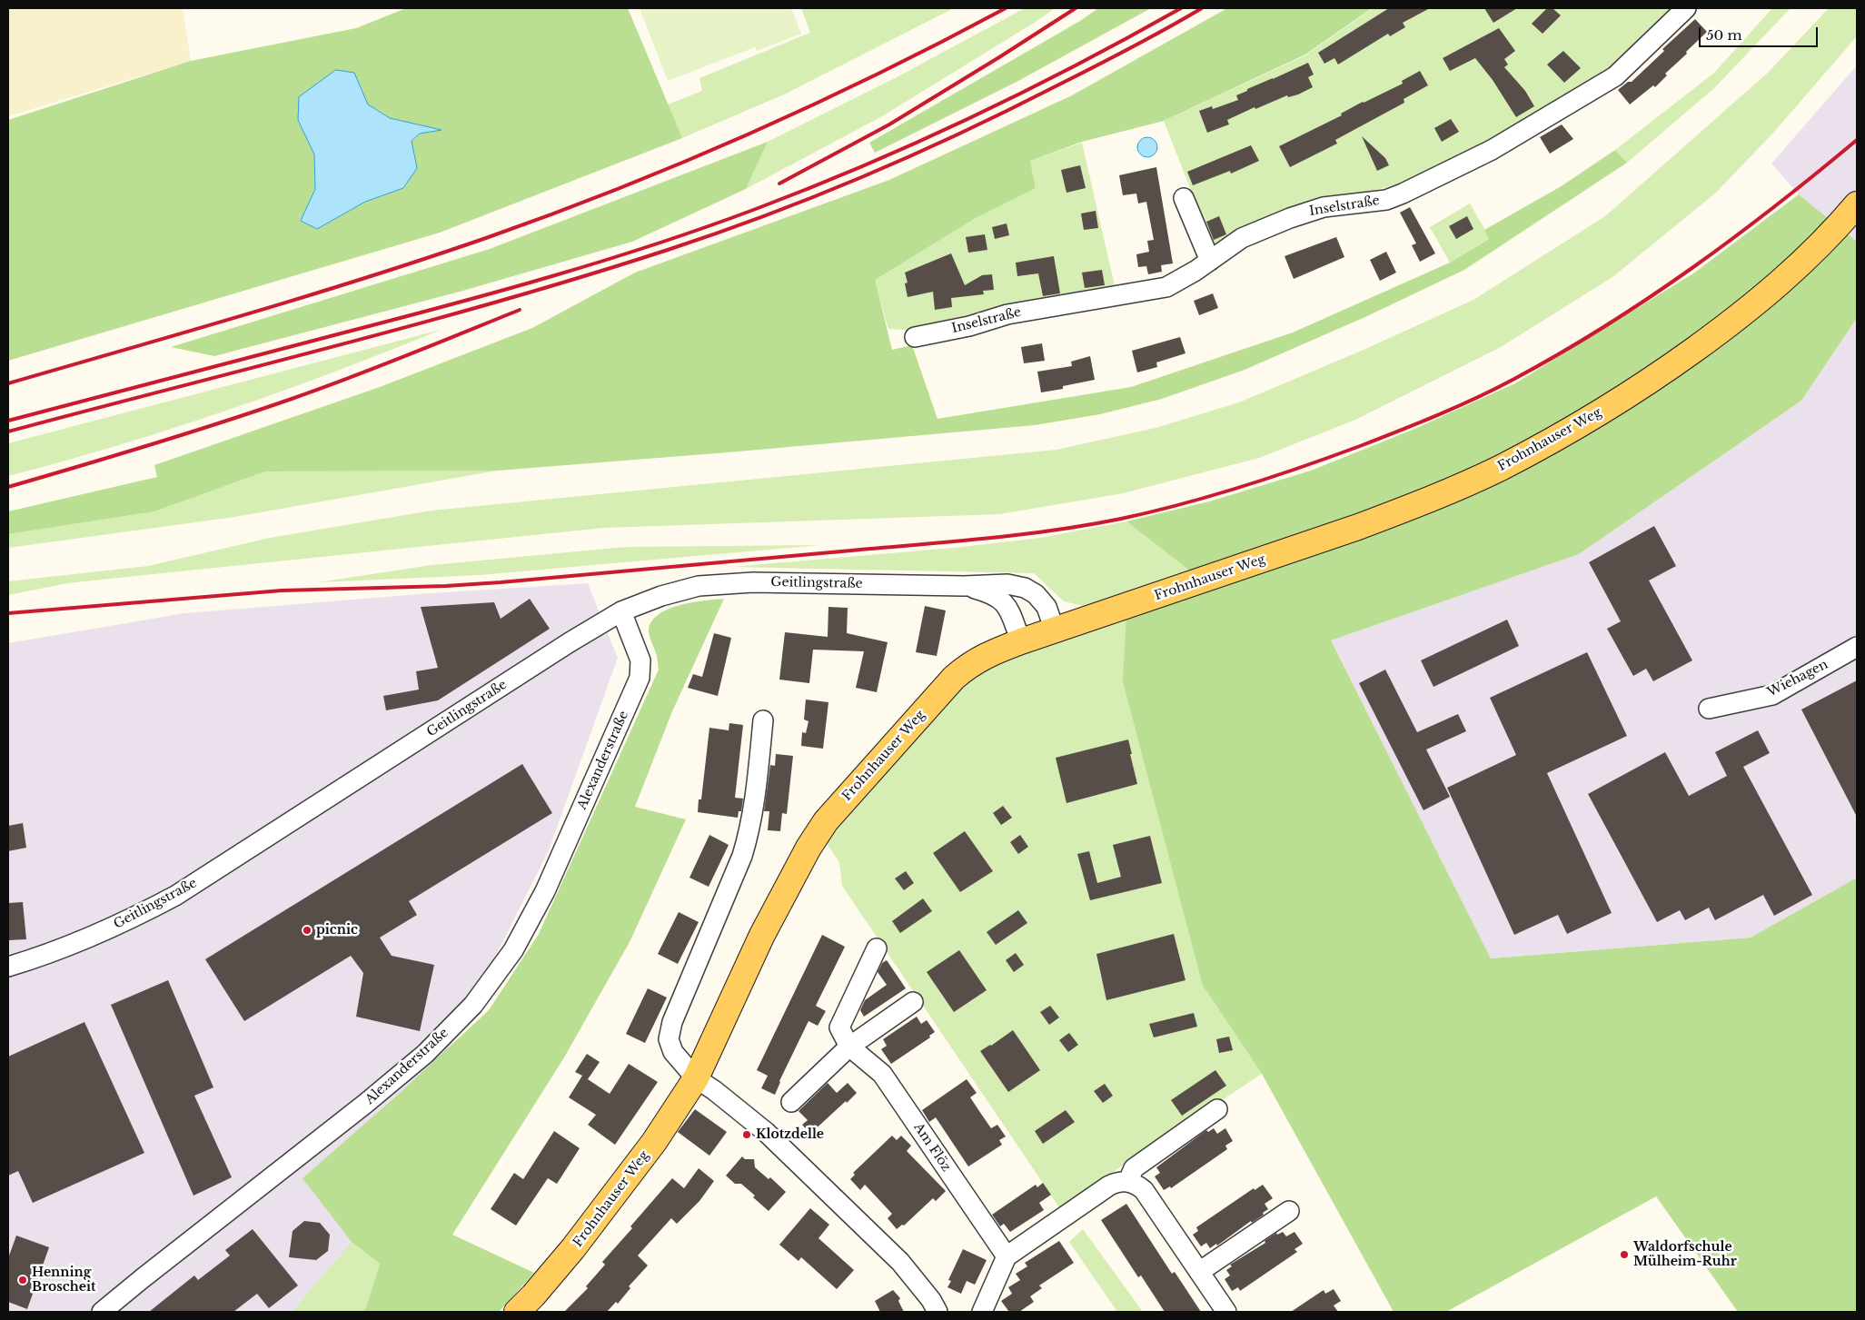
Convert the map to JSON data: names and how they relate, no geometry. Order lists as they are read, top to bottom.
{
  "streets": {
    "main road": ["Frohnhauser Weg"],
    "street": [
      "Inselstraße",
      "Geitlingstraße",
      "Wiehagen",
      "Alexanderstraße",
      "Am Flöz"
    ]
  },
  "crossings": [
    ["Frohnhauser Weg", "Geitlingstraße"],
    ["Geitlingstraße", "Alexanderstraße"]
  ],
  "places": [
    "picnic",
    "Klotzdelle",
    "Waldorfschule Mülheim-Ruhr",
    "Henning Broscheit"
  ],
  "scale_bar": "50 m"
}
